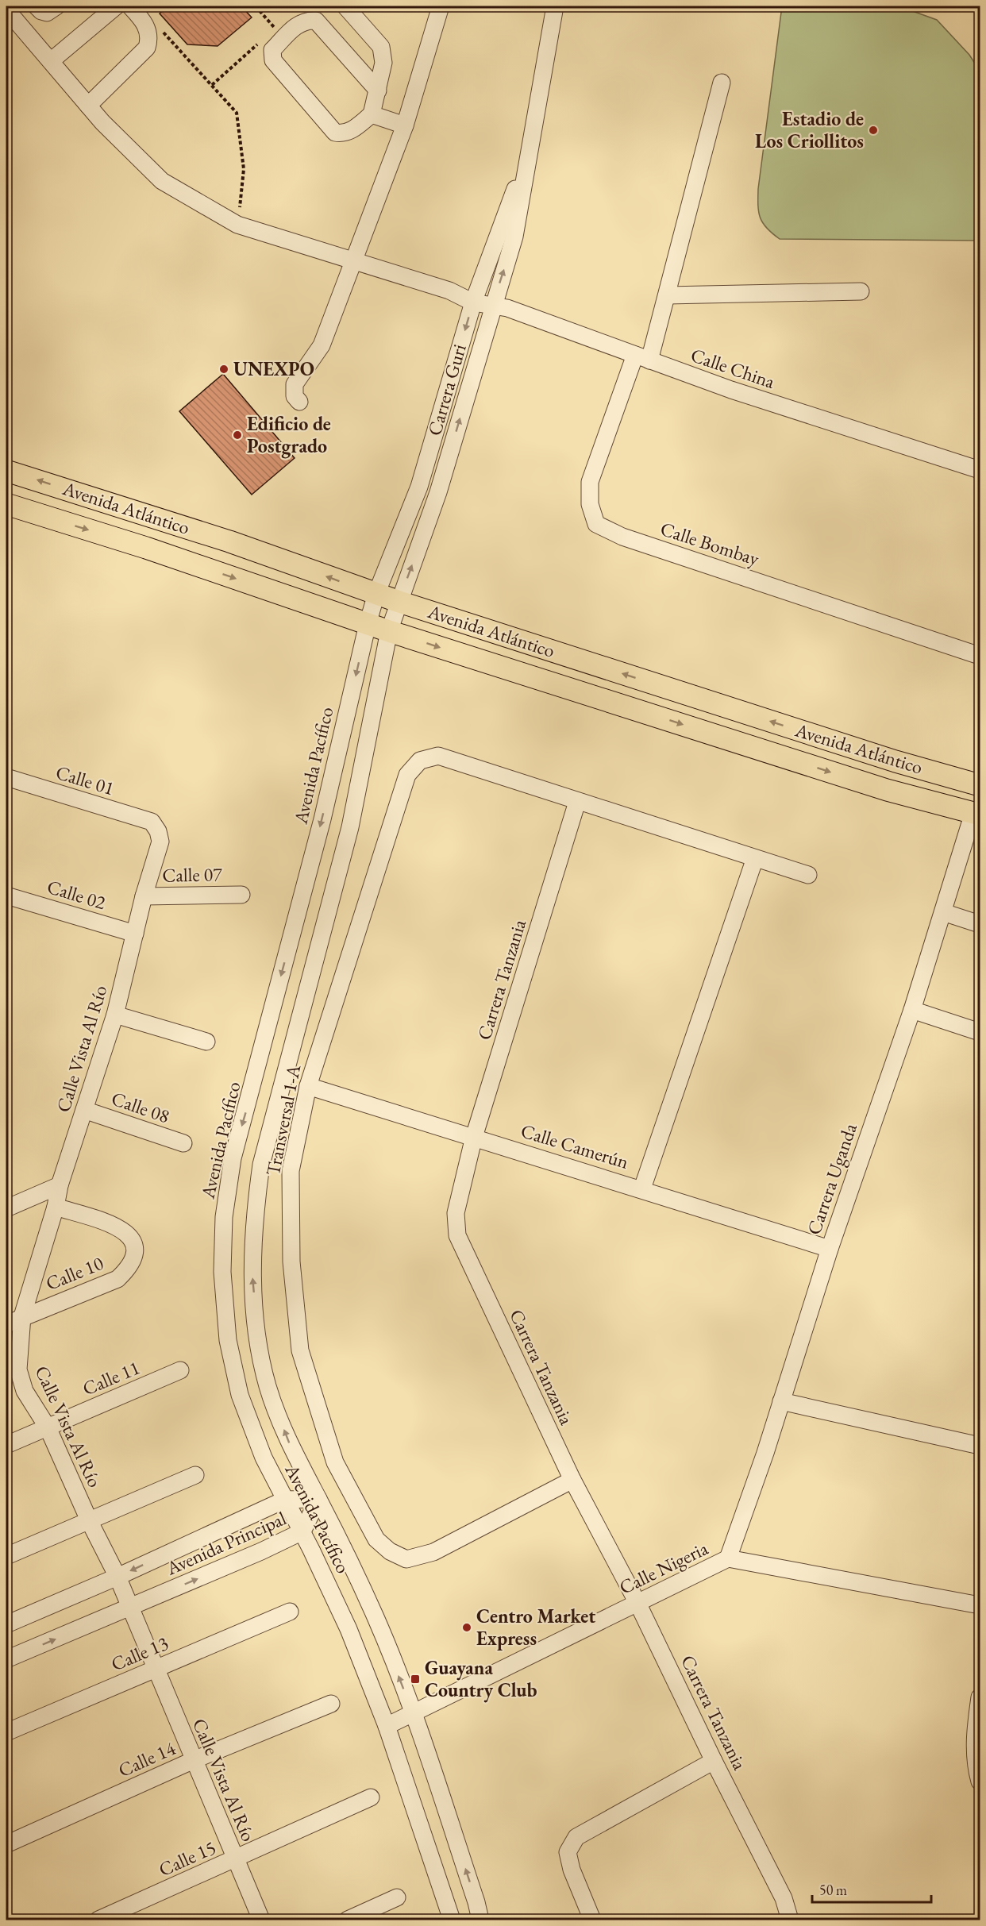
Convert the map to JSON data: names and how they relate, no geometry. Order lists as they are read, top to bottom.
{
  "streets": {
    "main road": ["Avenida Atlántico"],
    "street": [
      "Calle China",
      "Carrera Guri",
      "Calle Bombay",
      "Avenida Pacífico",
      "Calle 01",
      "Calle 07",
      "Calle 02",
      "Carrera Tanzania",
      "Calle Vista Al Río",
      "Calle 08",
      "Transversal 1-A",
      "Calle Camerún",
      "Carrera Uganda",
      "Calle 10",
      "Calle 11",
      "Avenida Principal",
      "Calle Nigeria",
      "Calle 13",
      "Calle 14",
      "Calle 15"
    ]
  },
  "crossings": [
    ["Calle China", "Carrera Guri"],
    ["Calle China", "Calle Bombay"],
    ["Carrera Guri", "Avenida Atlántico"],
    ["Carrera Guri", "Avenida Pacífico"],
    ["Avenida Atlántico", "Avenida Pacífico"],
    ["Avenida Atlántico", "Carrera Uganda"],
    ["Avenida Pacífico", "Avenida Principal"],
    ["Avenida Pacífico", "Calle Nigeria"],
    ["Calle 01", "Calle Vista Al Río"],
    ["Calle 07", "Calle Vista Al Río"],
    ["Calle 02", "Calle Vista Al Río"],
    ["Carrera Tanzania", "Transversal 1-A"],
    ["Carrera Tanzania", "Calle Camerún"],
    ["Carrera Tanzania", "Calle Nigeria"],
    ["Calle Vista Al Río", "Calle 08"],
    ["Calle Vista Al Río", "Calle 10"],
    ["Calle Vista Al Río", "Calle 11"],
    ["Calle Vista Al Río", "Avenida Principal"],
    ["Calle Vista Al Río", "Calle 13"],
    ["Calle Vista Al Río", "Calle 14"],
    ["Calle Vista Al Río", "Calle 15"],
    ["Transversal 1-A", "Calle Camerún"],
    ["Calle Camerún", "Carrera Uganda"],
    ["Carrera Uganda", "Calle Nigeria"]
  ],
  "places": {
    "other": [
      "Estadio de Los Criollitos",
      "UNEXPO",
      "Edificio de Postgrado",
      "Centro Market Express"
    ],
    "transit": ["Guayana Country Club"]
  },
  "scale_bar": "50 m"
}
